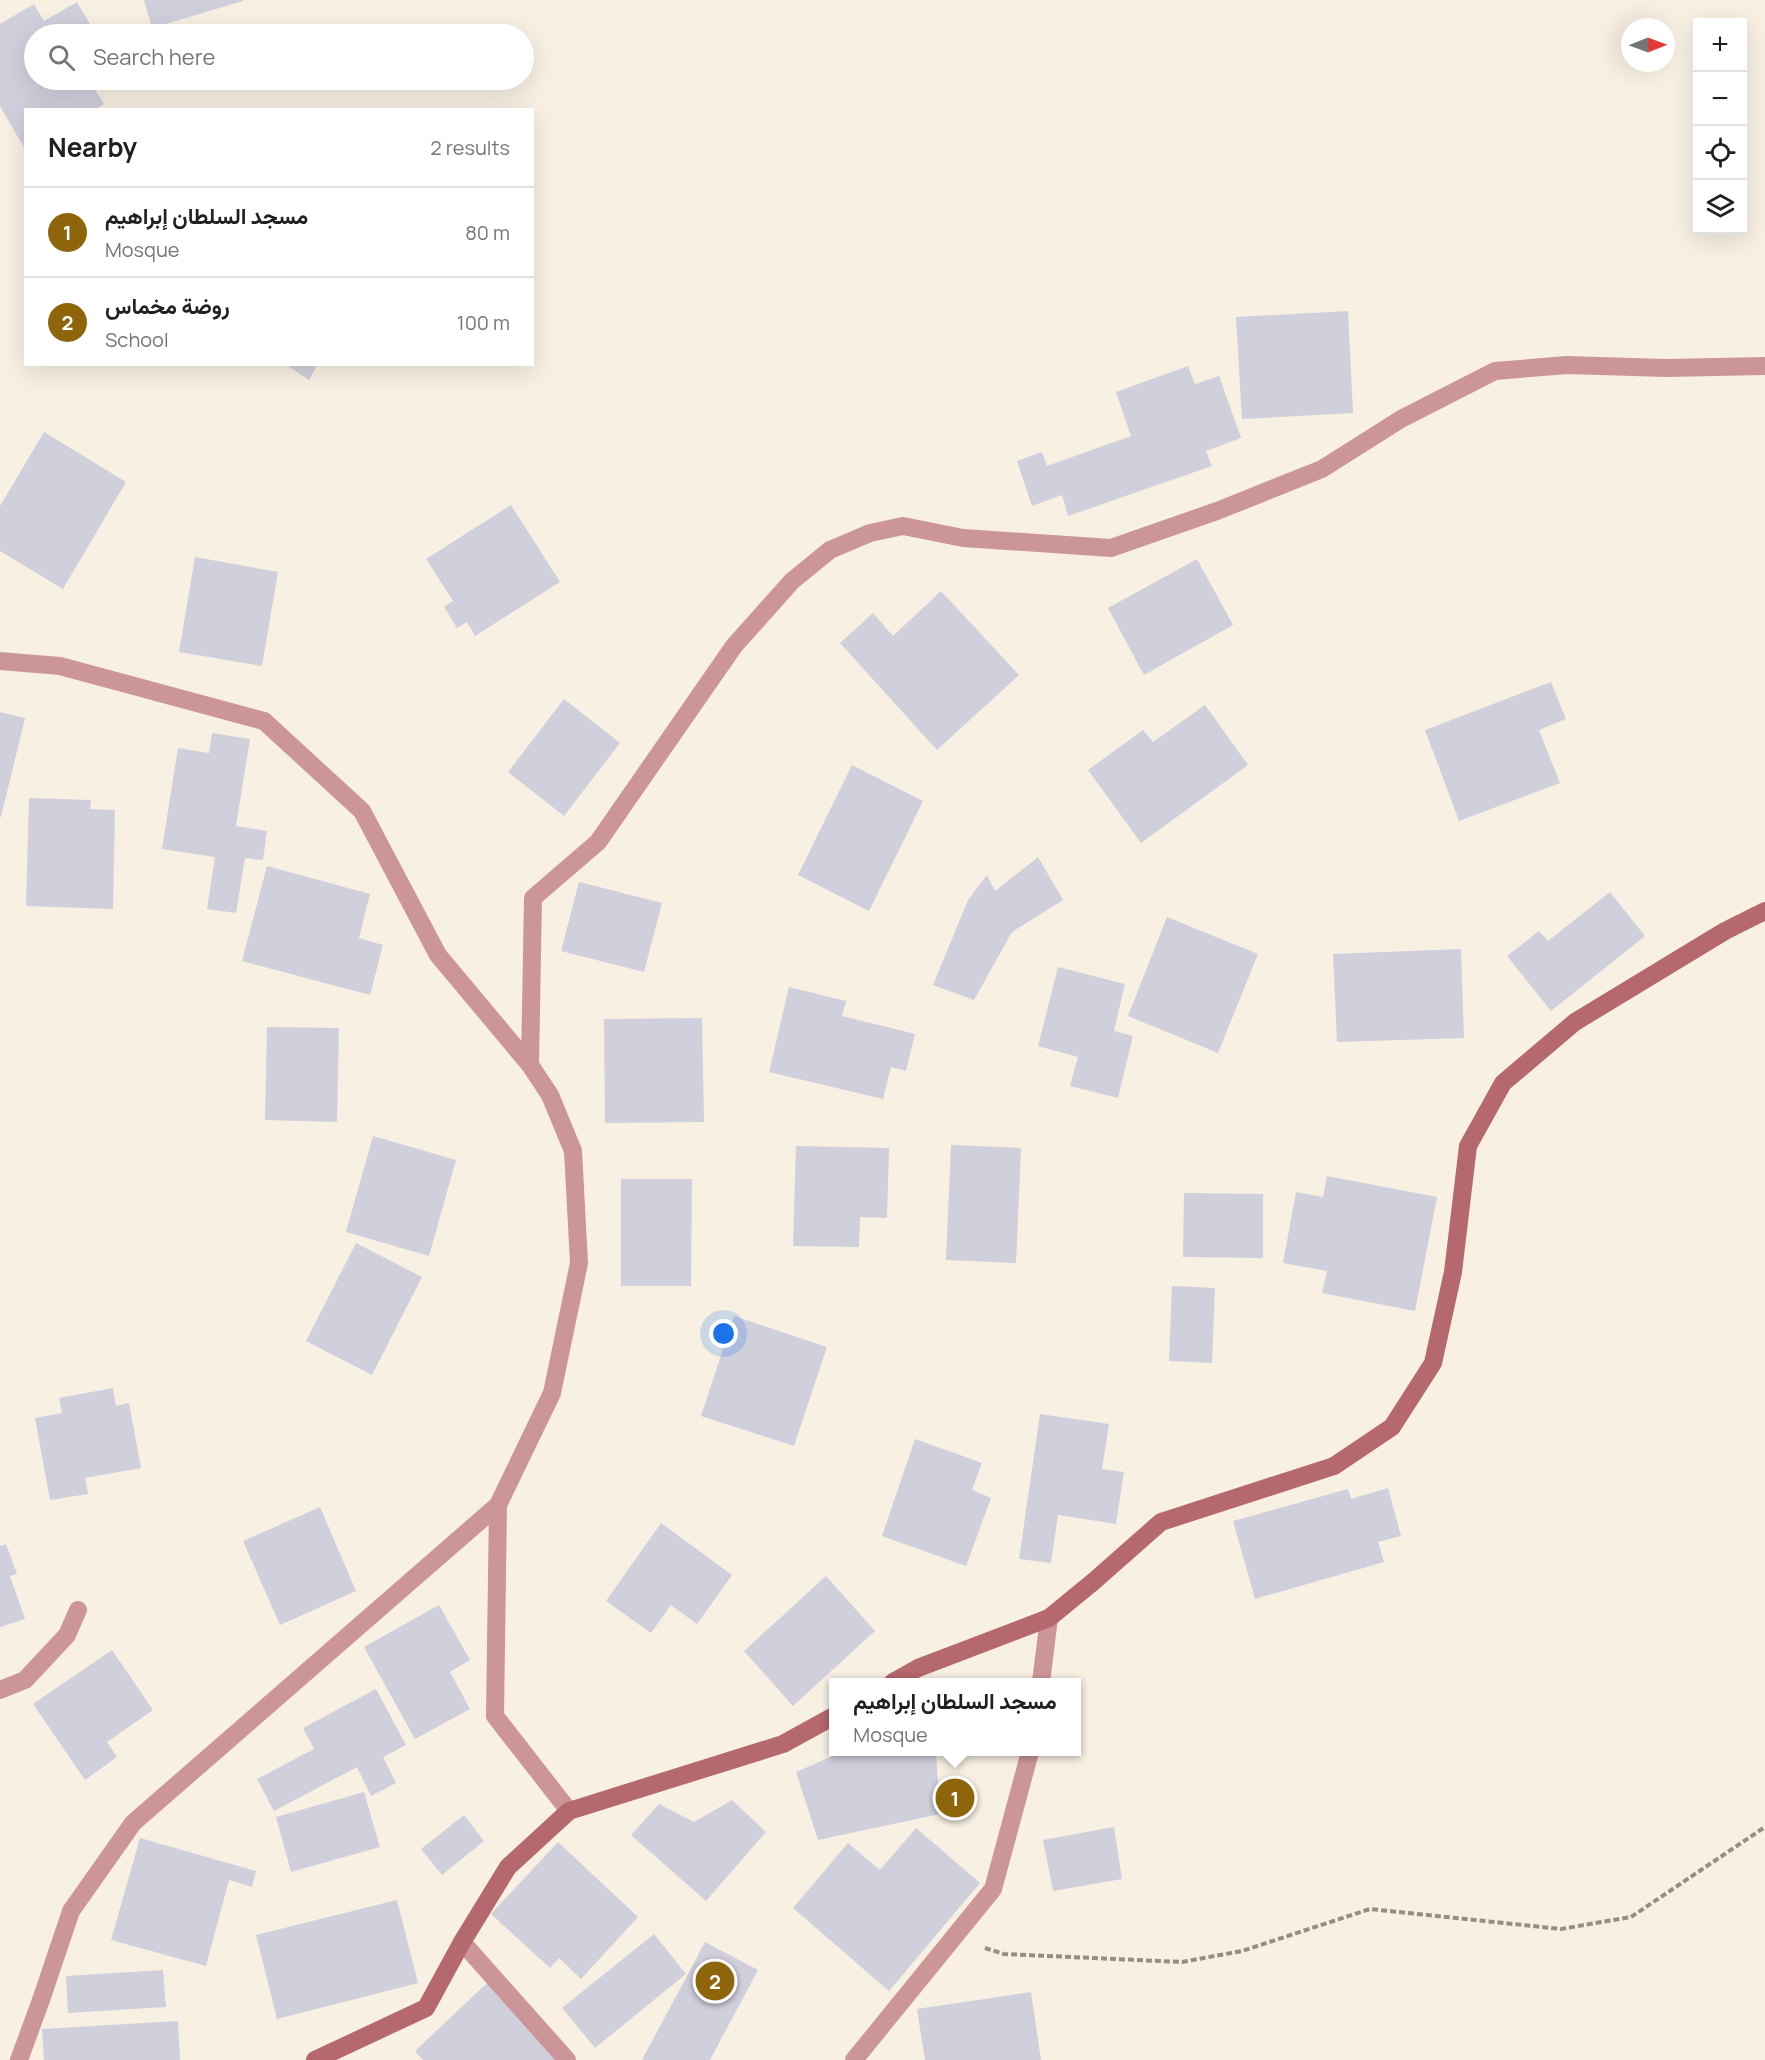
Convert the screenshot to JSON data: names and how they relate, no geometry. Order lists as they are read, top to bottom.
{
  "north": "right",
  "page": {
    "map_buttons": ["+", "−"],
    "search": "Search here",
    "heading": ["Nearby", "2 results"],
    "list": [
      {
        "mark": "1",
        "name": "مسجد السلطان إبراهيم",
        "note": "Mosque",
        "value": "80 m"
      },
      {
        "mark": "2",
        "name": "روضة مخماس",
        "note": "School",
        "value": "100 m"
      }
    ],
    "popup": ["مسجد السلطان إبراهيم", "Mosque"],
    "pins": ["1", "2"]
  }
}
